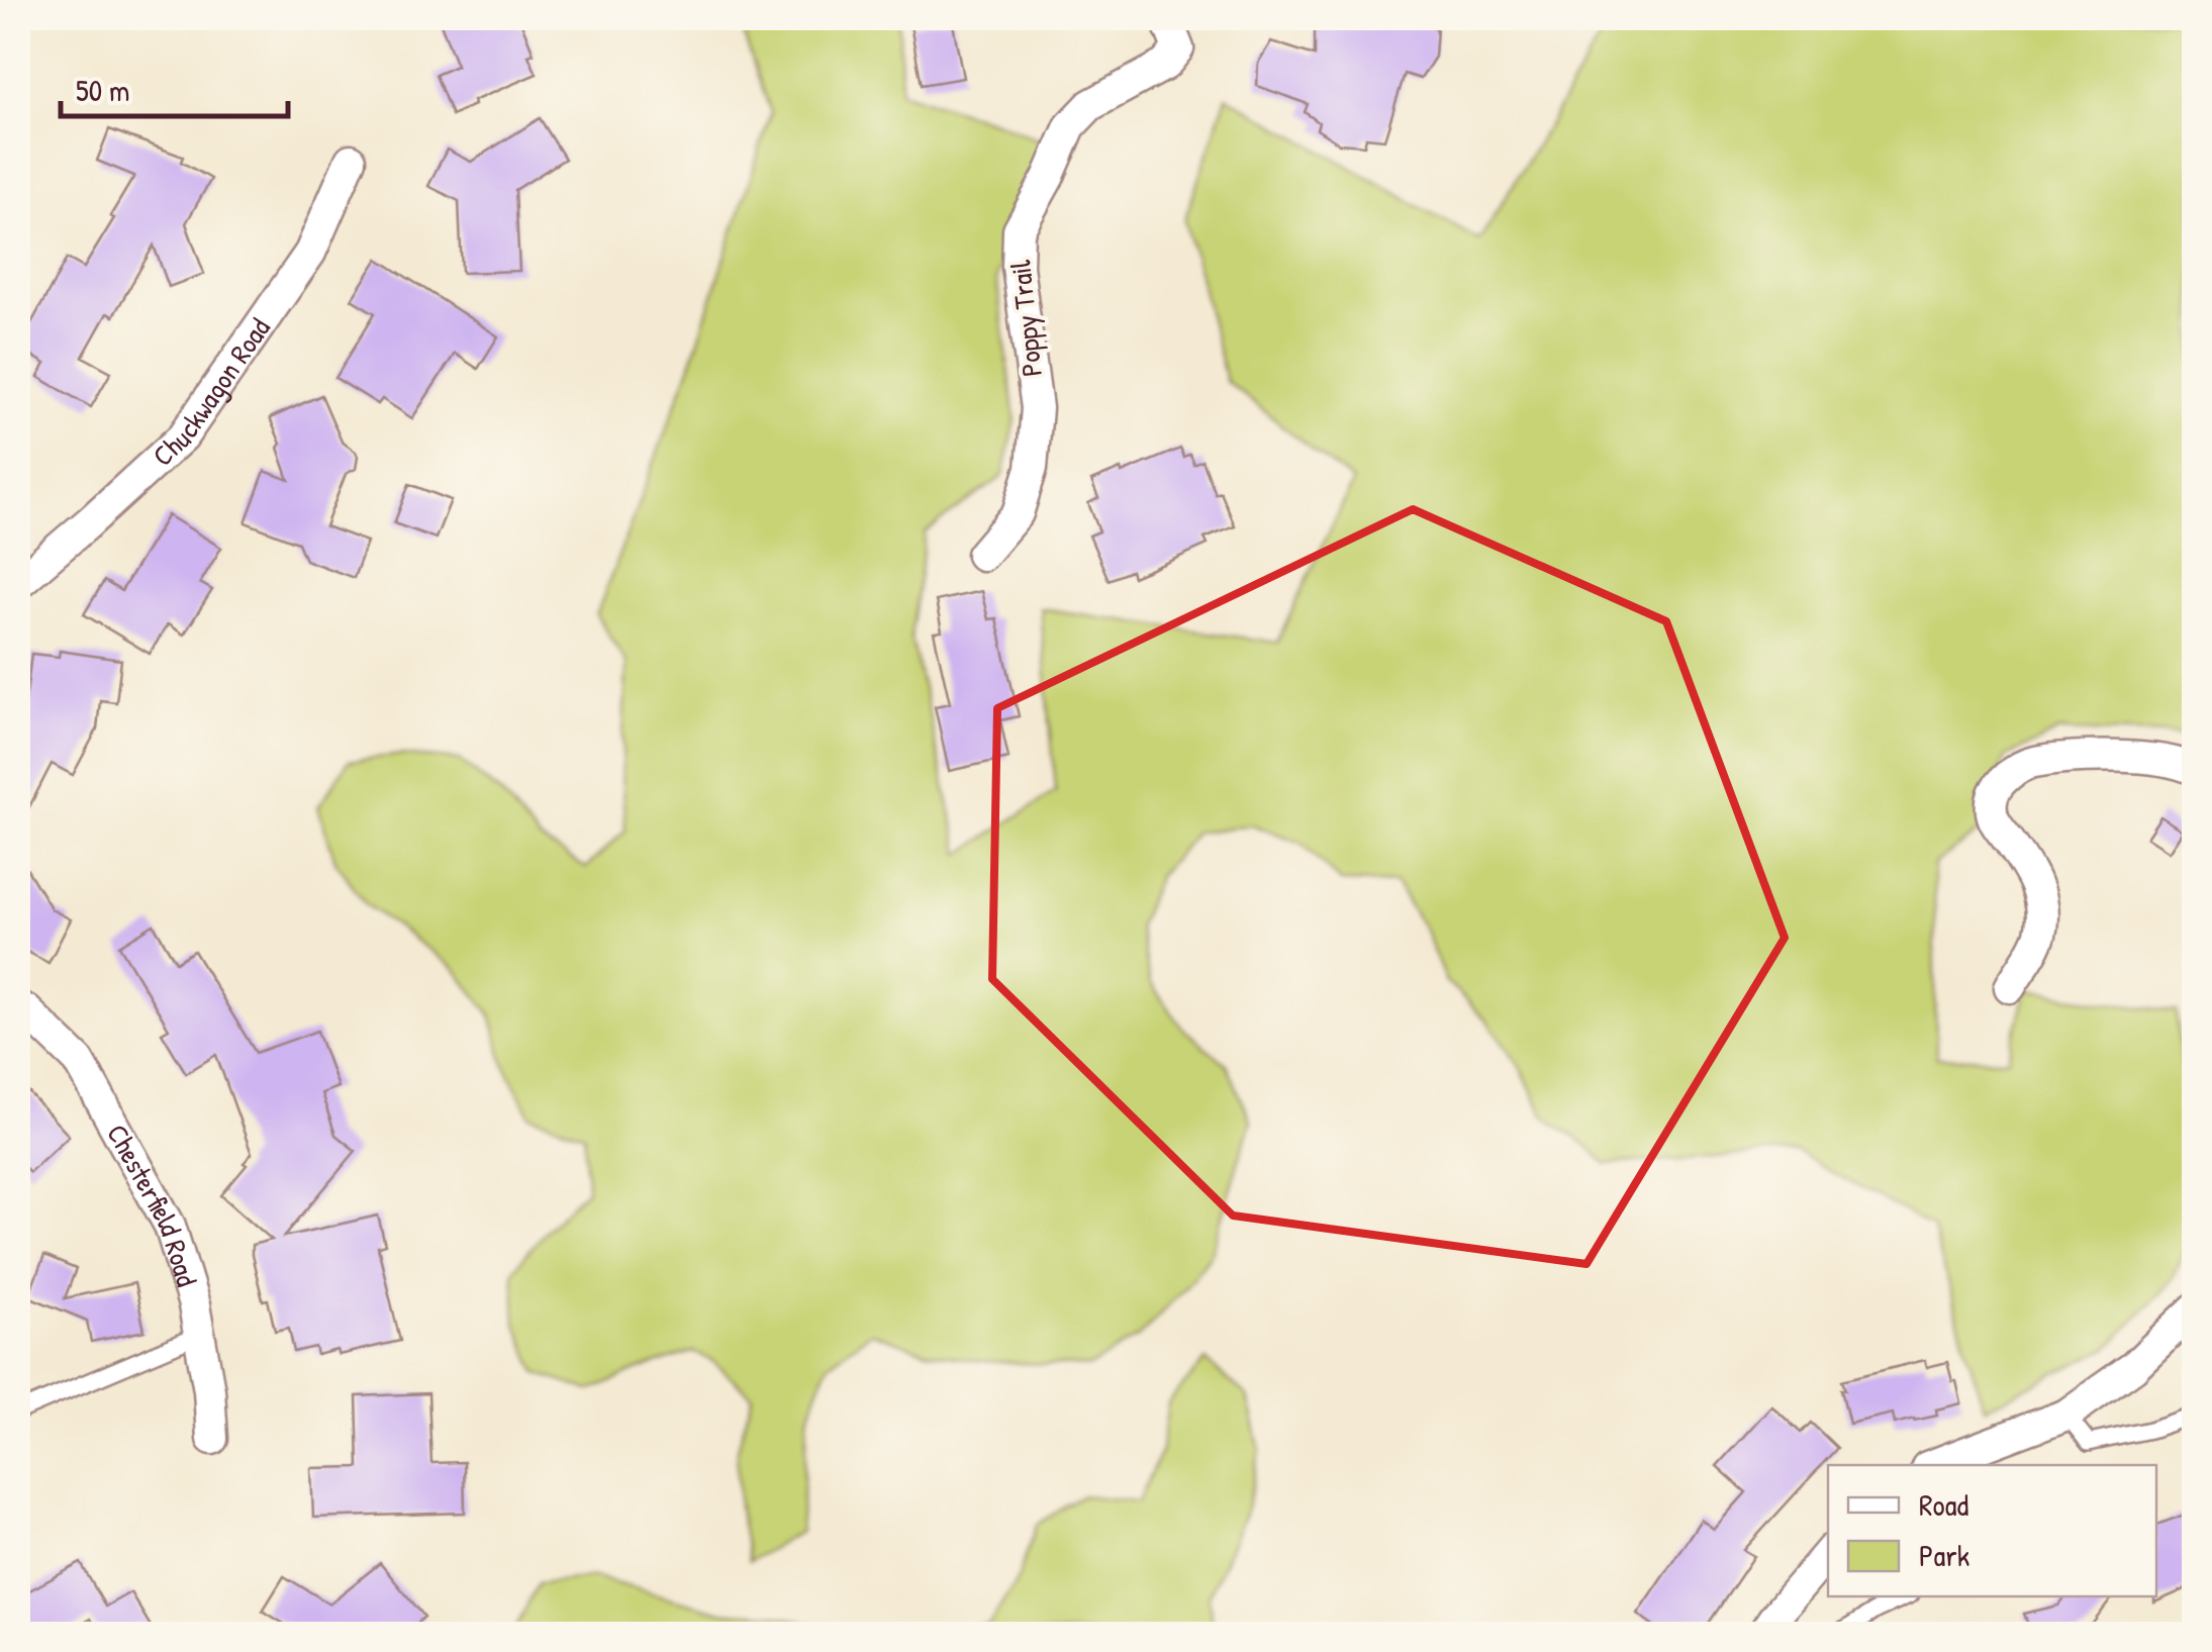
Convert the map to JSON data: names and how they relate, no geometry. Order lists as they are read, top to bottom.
{
  "streets": {
    "street": ["Poppy Trail", "Chuckwagon Road", "Chesterfield Road"]
  },
  "legend": ["Road", "Park"],
  "scale_bar": "50 m"
}
